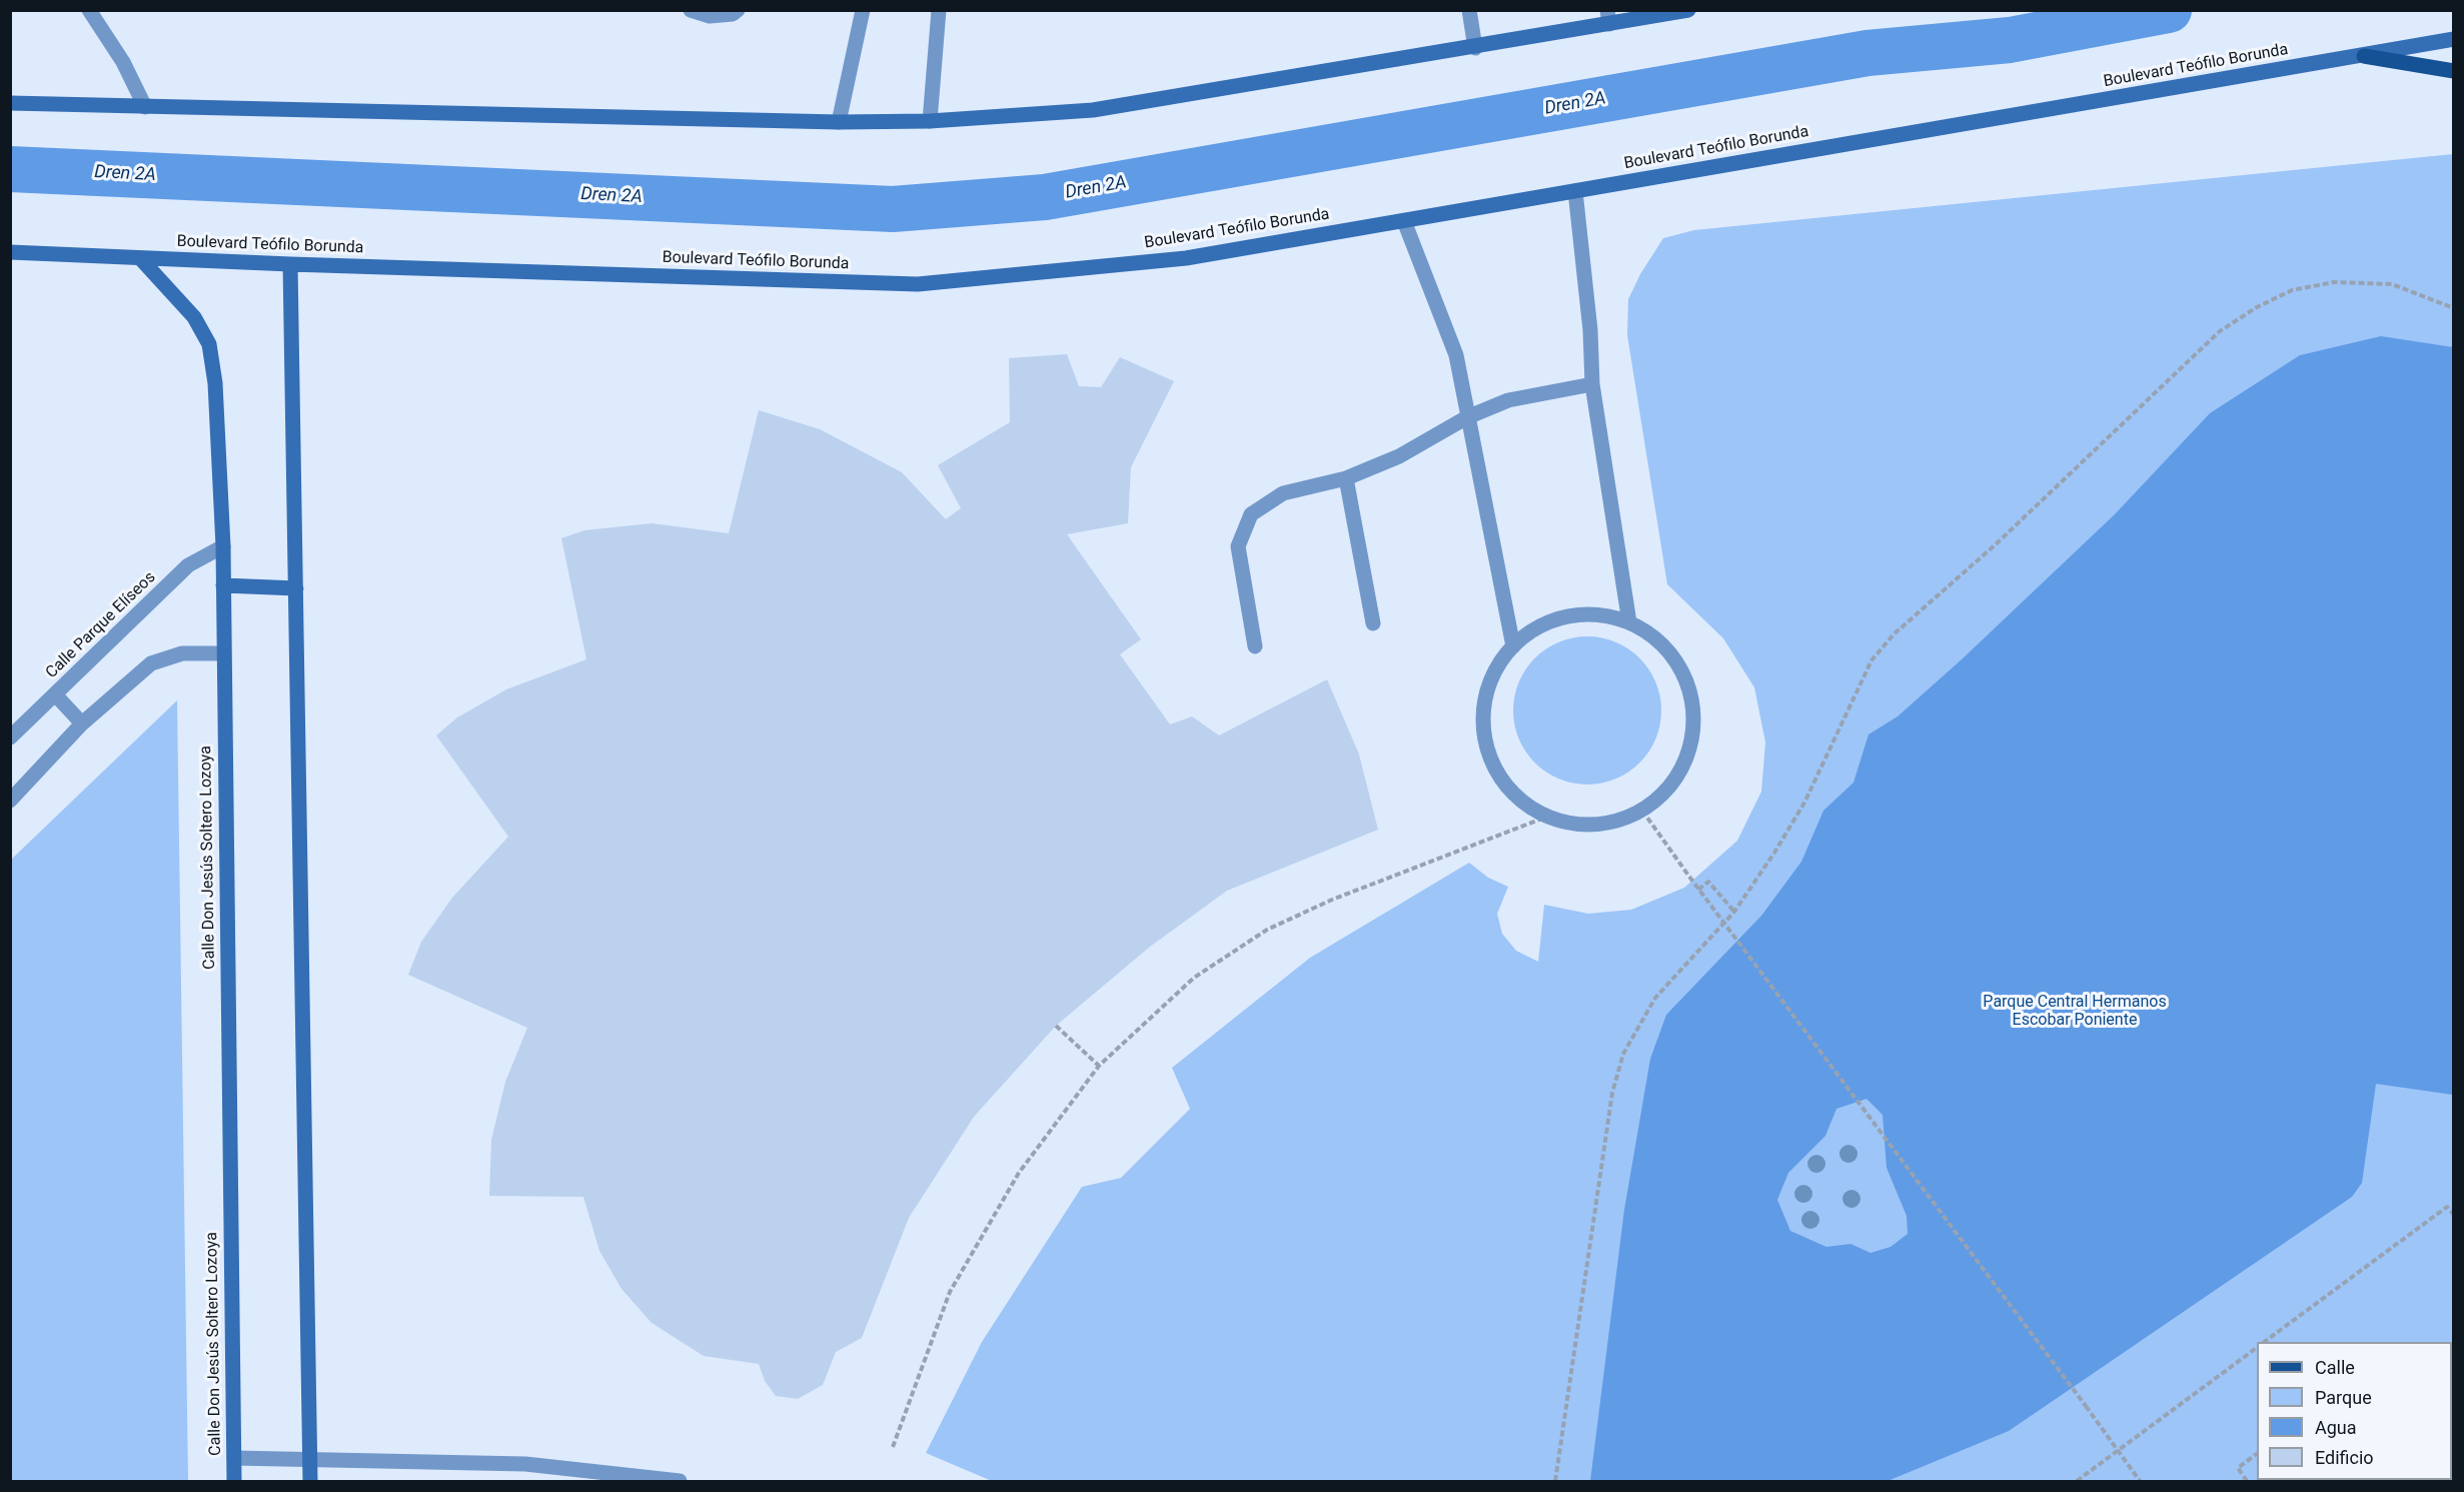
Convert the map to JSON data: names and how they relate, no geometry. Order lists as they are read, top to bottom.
{
  "streets": {
    "main road": ["Boulevard Teófilo Borunda", "Calle Don Jesús Soltero Lozoya"],
    "street": ["Calle Parque Elíseos"]
  },
  "crossings": [
    ["Boulevard Teófilo Borunda", "Calle Don Jesús Soltero Lozoya"],
    ["Calle Parque Elíseos", "Calle Don Jesús Soltero Lozoya"]
  ],
  "water": ["Dren 2A"],
  "parks": ["Parque Central Hermanos Escobar Poniente"],
  "legend": [
    "Calle",
    "Parque",
    "Agua",
    "Edificio"
  ]
}
